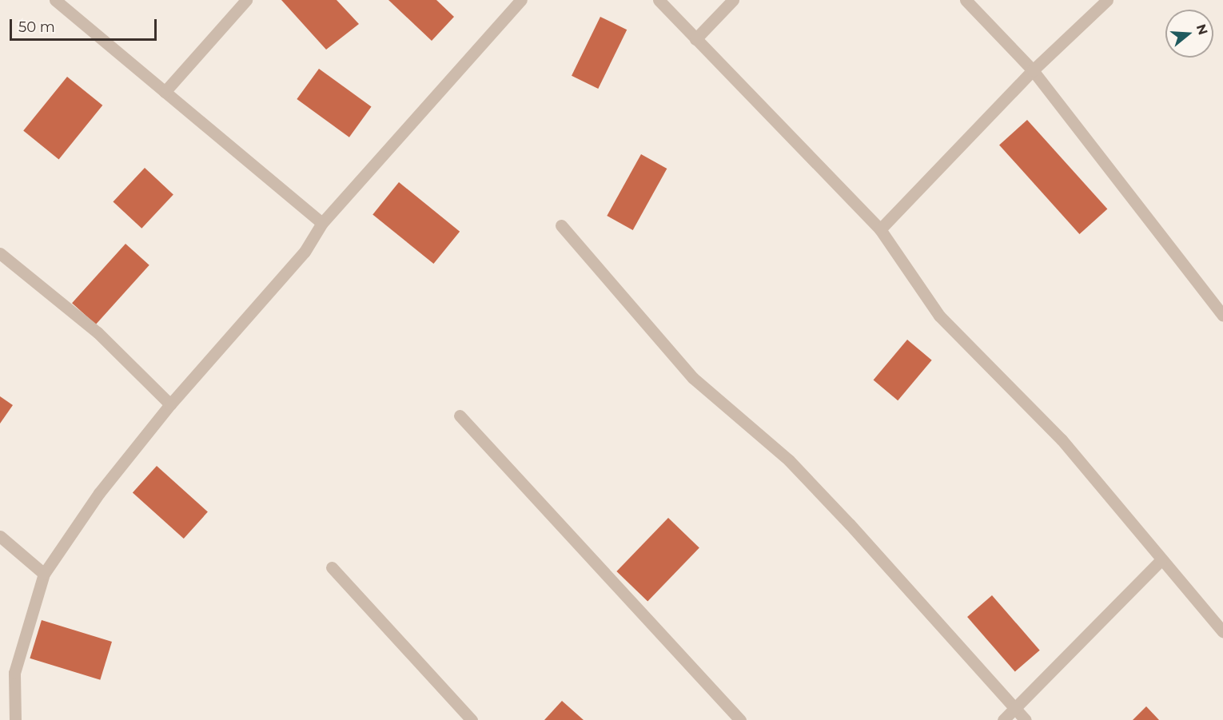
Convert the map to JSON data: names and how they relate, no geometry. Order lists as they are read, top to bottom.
{
  "scale_bar": "50 m",
  "north": "right"
}
